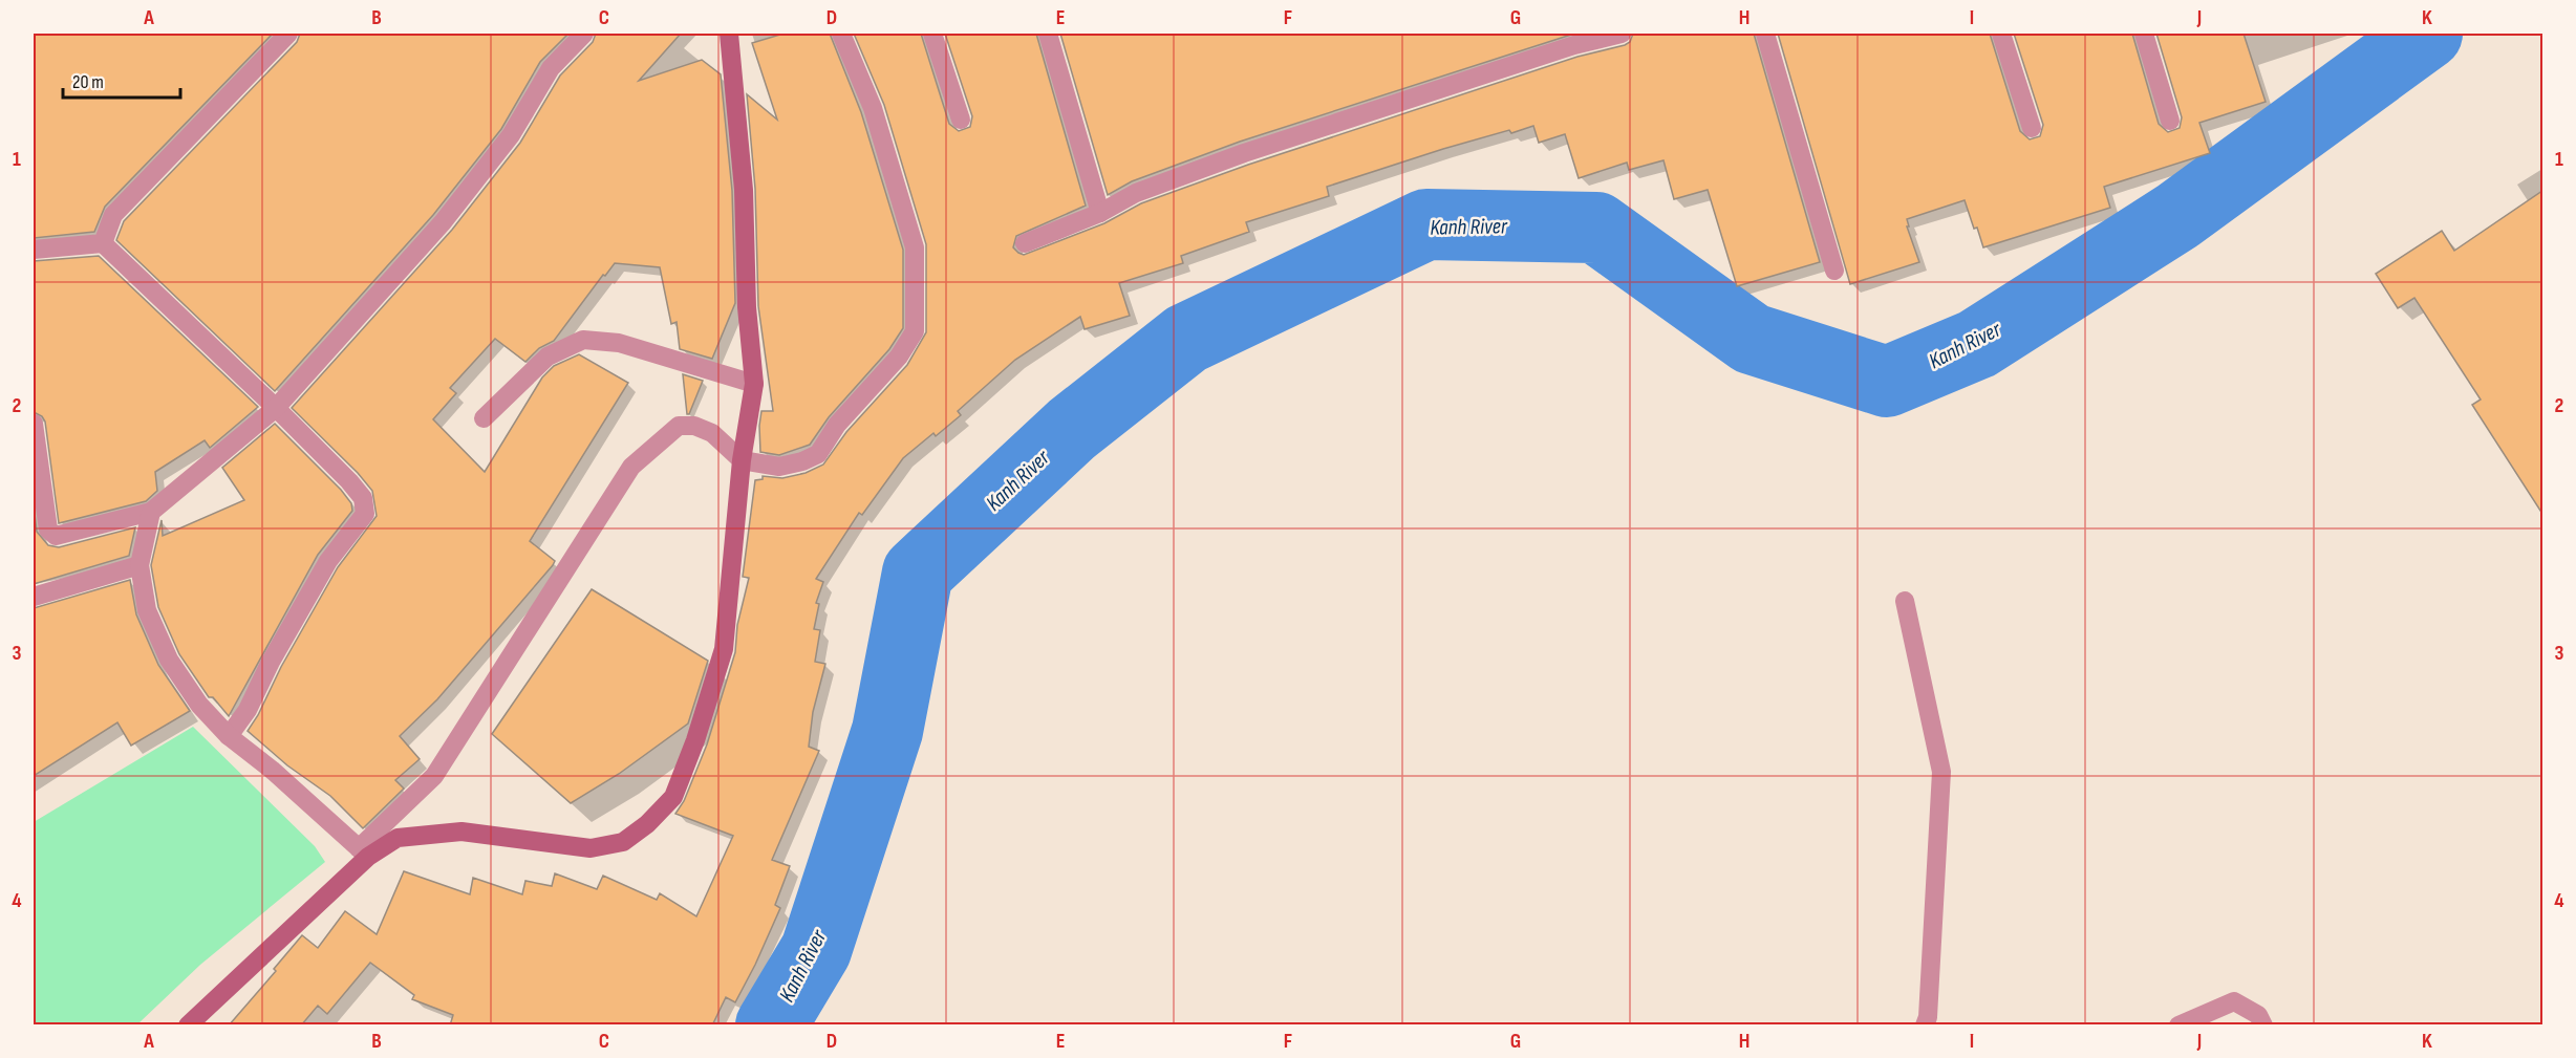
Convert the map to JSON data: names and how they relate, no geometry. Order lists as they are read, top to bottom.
{
  "water": ["Kanh River"],
  "scale_bar": "20 m",
  "grid": {
    "columns": [
      "A",
      "B",
      "C",
      "D",
      "E",
      "F",
      "G",
      "H",
      "I",
      "J",
      "K"
    ],
    "rows": [
      "1",
      "2",
      "3",
      "4"
    ]
  }
}
